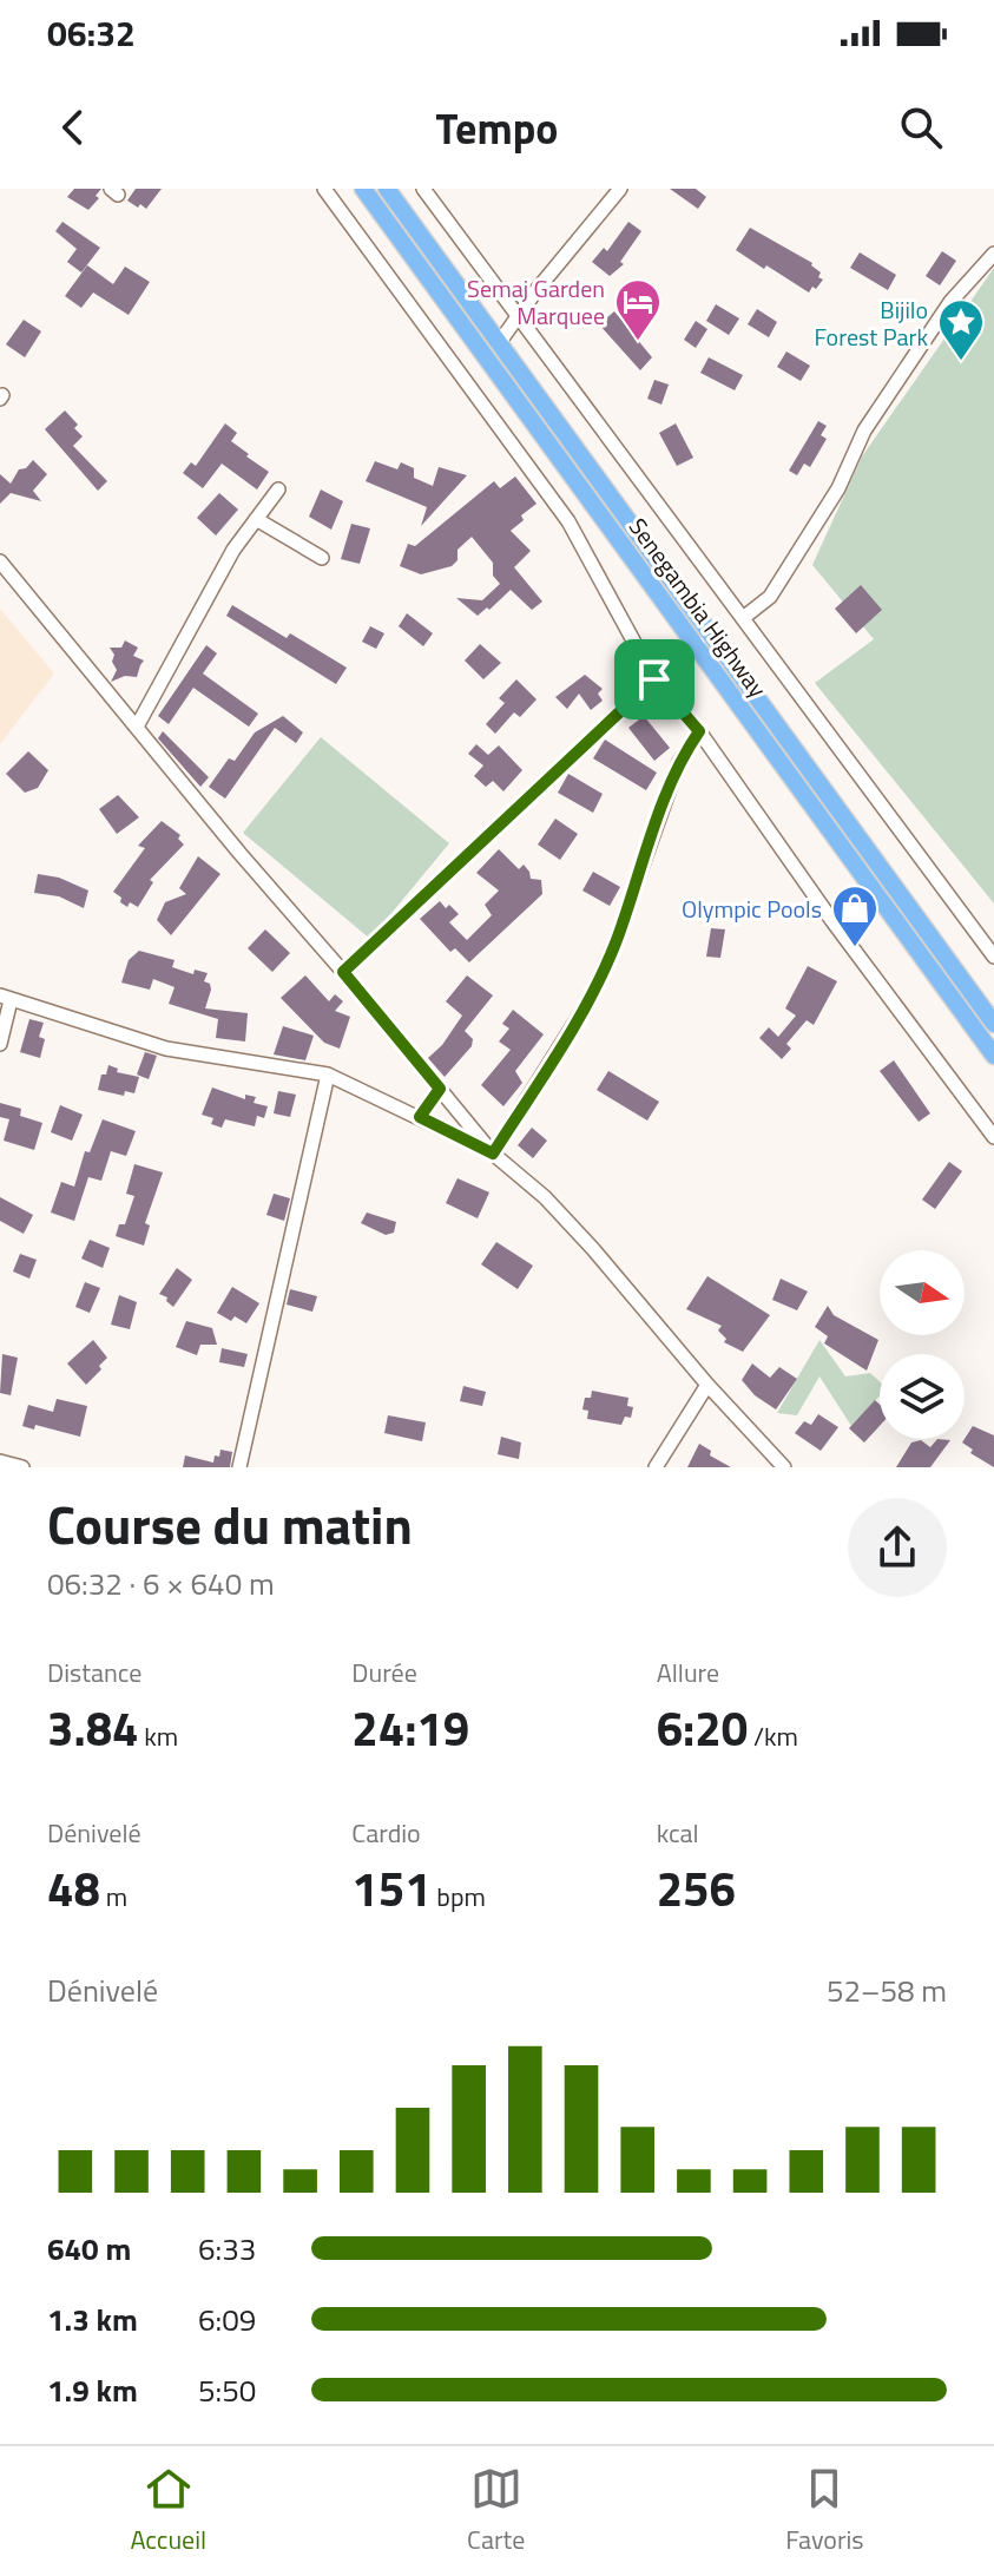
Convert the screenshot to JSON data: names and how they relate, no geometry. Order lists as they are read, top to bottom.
{
  "streets": {
    "main road": ["Senegambia Highway"]
  },
  "places": {
    "hotel": ["Semaj Garden Marquee"],
    "place": ["Bijilo Forest Park"],
    "shop": ["Olympic Pools"]
  },
  "north": "right",
  "page": {
    "status": "06:32",
    "header": "Tempo",
    "heading": ["Course du matin", "06:32 · 6 × 640 m"],
    "stats": [
      ["Distance", "3.84 km"],
      ["Durée", "24:19"],
      ["Allure", "6:20 /km"],
      ["Dénivelé", "48 m"],
      ["Cardio", "151 bpm"],
      ["kcal", "256"]
    ],
    "chart": ["Dénivelé", "52–58 m"],
    "list": [
      {
        "name": "640 m",
        "note": "6:33"
      },
      {
        "name": "1.3 km",
        "note": "6:09"
      },
      {
        "name": "1.9 km",
        "note": "5:50"
      }
    ],
    "tabs": ["Accueil", "Carte", "Favoris"]
  }
}
